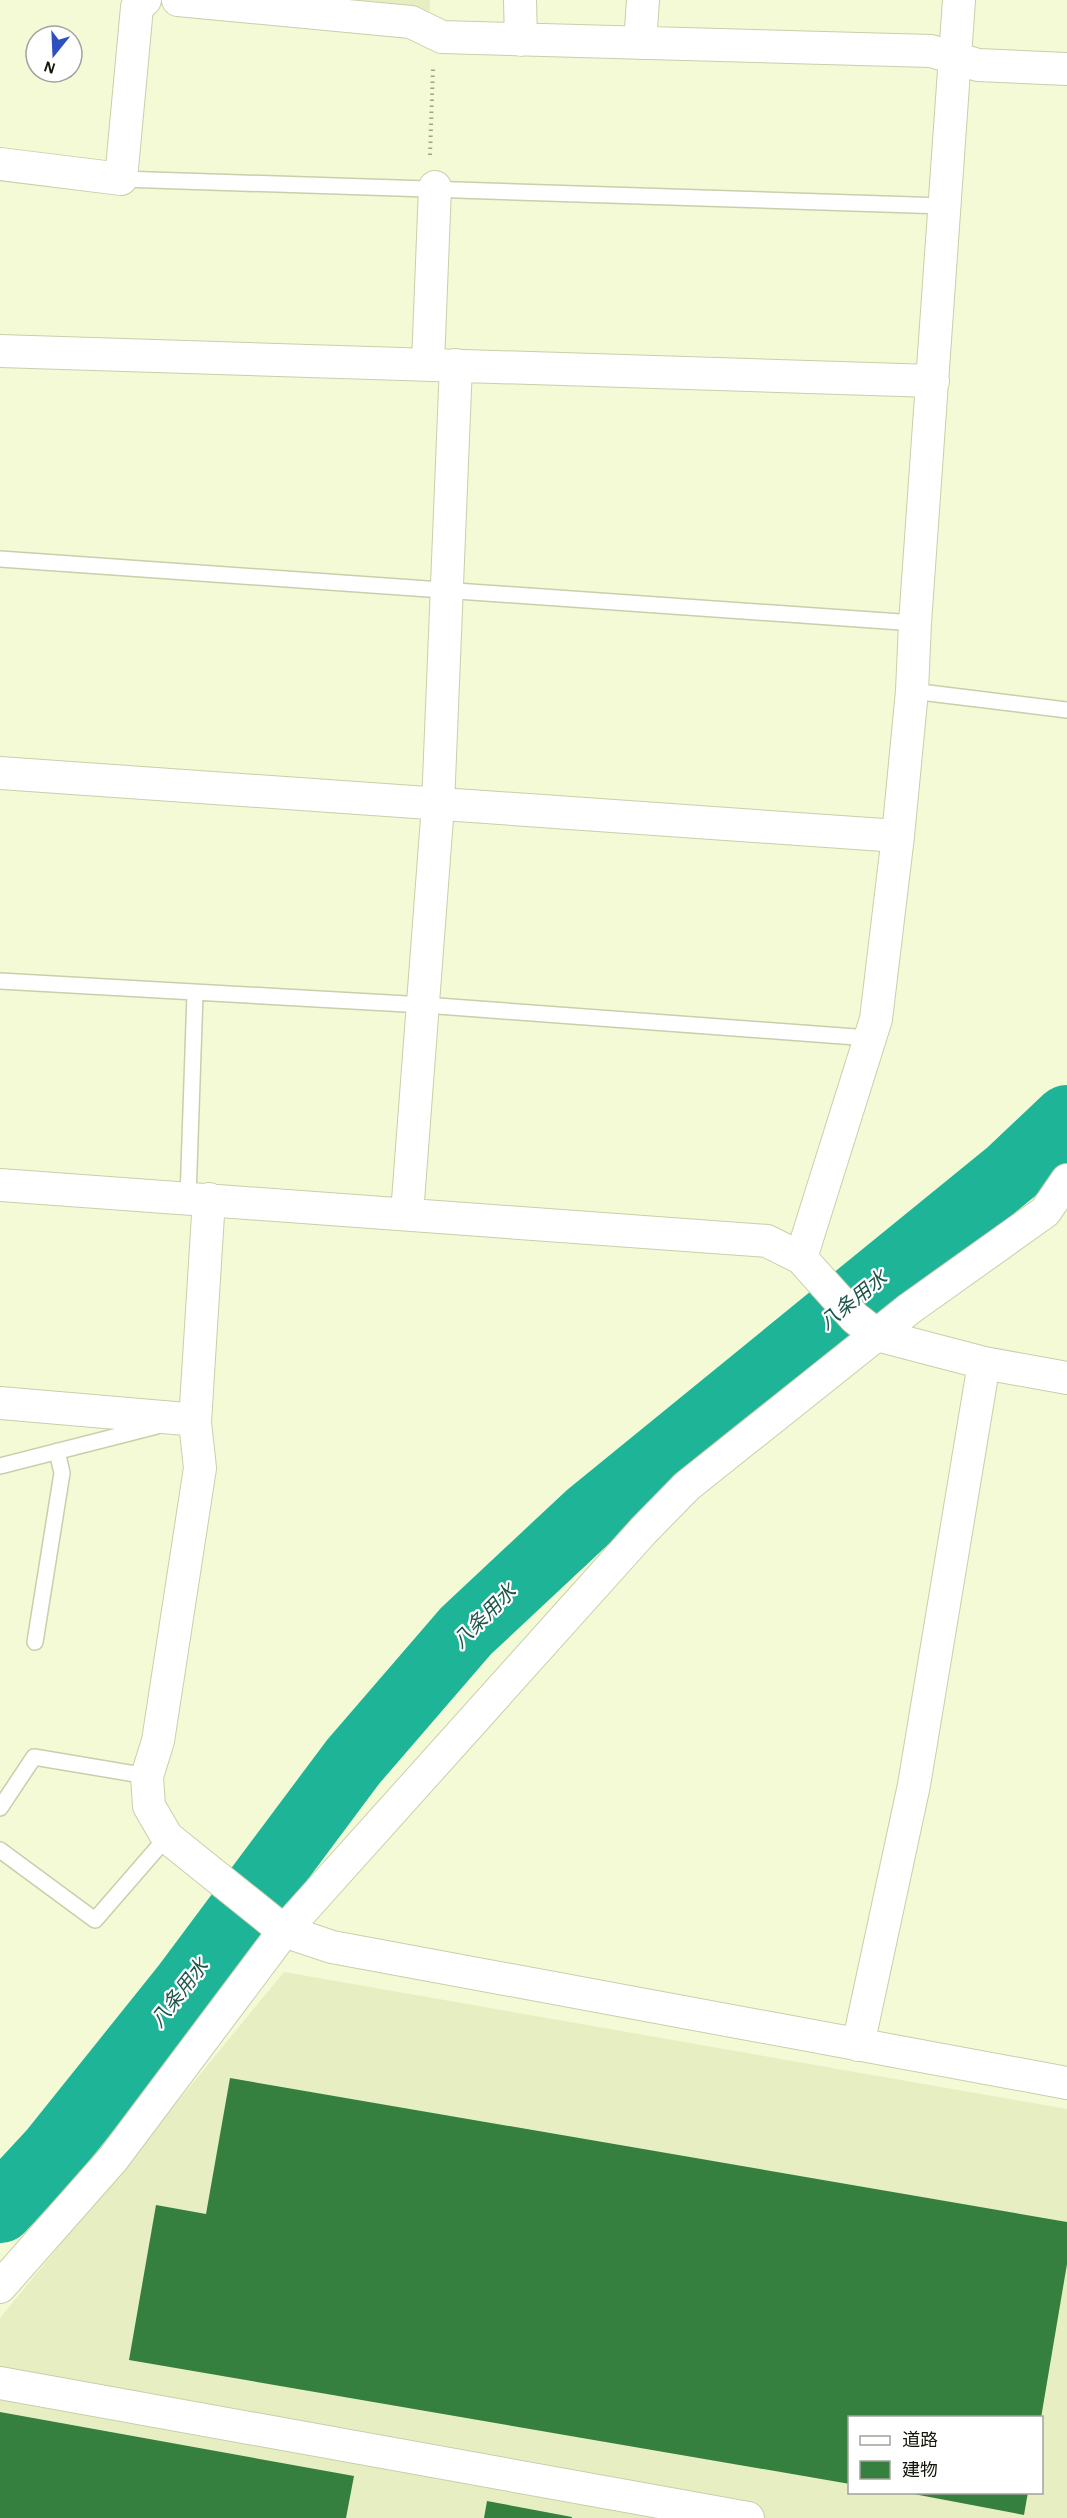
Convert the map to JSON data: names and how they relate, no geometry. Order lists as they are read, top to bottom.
{
  "water": ["八条用水"],
  "legend": ["道路", "建物"],
  "north": "bottom"
}
